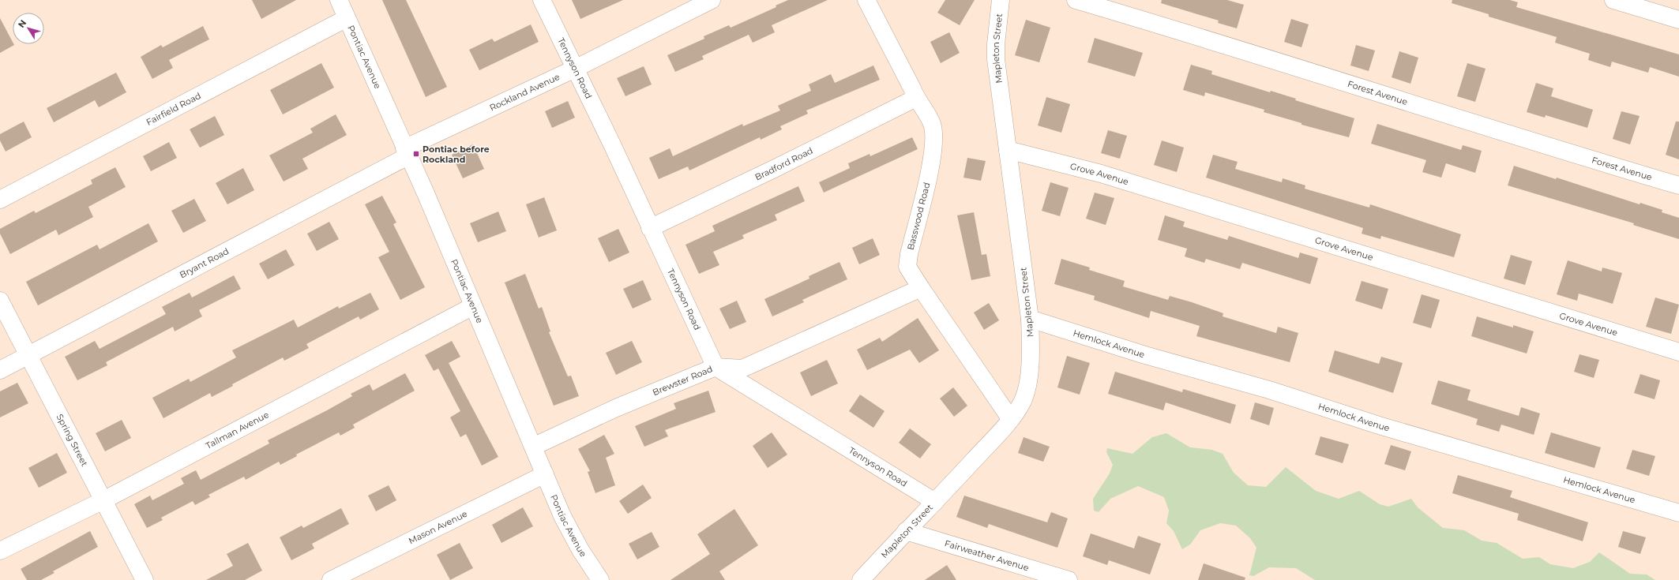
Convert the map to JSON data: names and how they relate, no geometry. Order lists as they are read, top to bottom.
{
  "streets": {
    "street": [
      "Mapleton Street",
      "Pontiac Avenue",
      "Tennyson Road",
      "Rockland Avenue",
      "Forest Avenue",
      "Fairfield Road",
      "Bradford Road",
      "Grove Avenue",
      "Basswood Road",
      "Bryant Road",
      "Hemlock Avenue",
      "Brewster Road",
      "Tallman Avenue",
      "Spring Street",
      "Mason Avenue",
      "Fairweather Avenue"
    ]
  },
  "crossings": [
    ["Mapleton Street", "Tennyson Road"],
    ["Mapleton Street", "Grove Avenue"],
    ["Mapleton Street", "Basswood Road"],
    ["Mapleton Street", "Hemlock Avenue"],
    ["Mapleton Street", "Fairweather Avenue"],
    ["Pontiac Avenue", "Rockland Avenue"],
    ["Pontiac Avenue", "Fairfield Road"],
    ["Pontiac Avenue", "Bryant Road"],
    ["Pontiac Avenue", "Brewster Road"],
    ["Pontiac Avenue", "Tallman Avenue"],
    ["Pontiac Avenue", "Mason Avenue"],
    ["Tennyson Road", "Rockland Avenue"],
    ["Tennyson Road", "Bradford Road"],
    ["Tennyson Road", "Brewster Road"],
    ["Rockland Avenue", "Bryant Road"],
    ["Bradford Road", "Basswood Road"],
    ["Basswood Road", "Brewster Road"],
    ["Bryant Road", "Spring Street"],
    ["Tallman Avenue", "Spring Street"]
  ],
  "places": {
    "transit": ["Pontiac before Rockland"]
  },
  "north": "top left"
}
